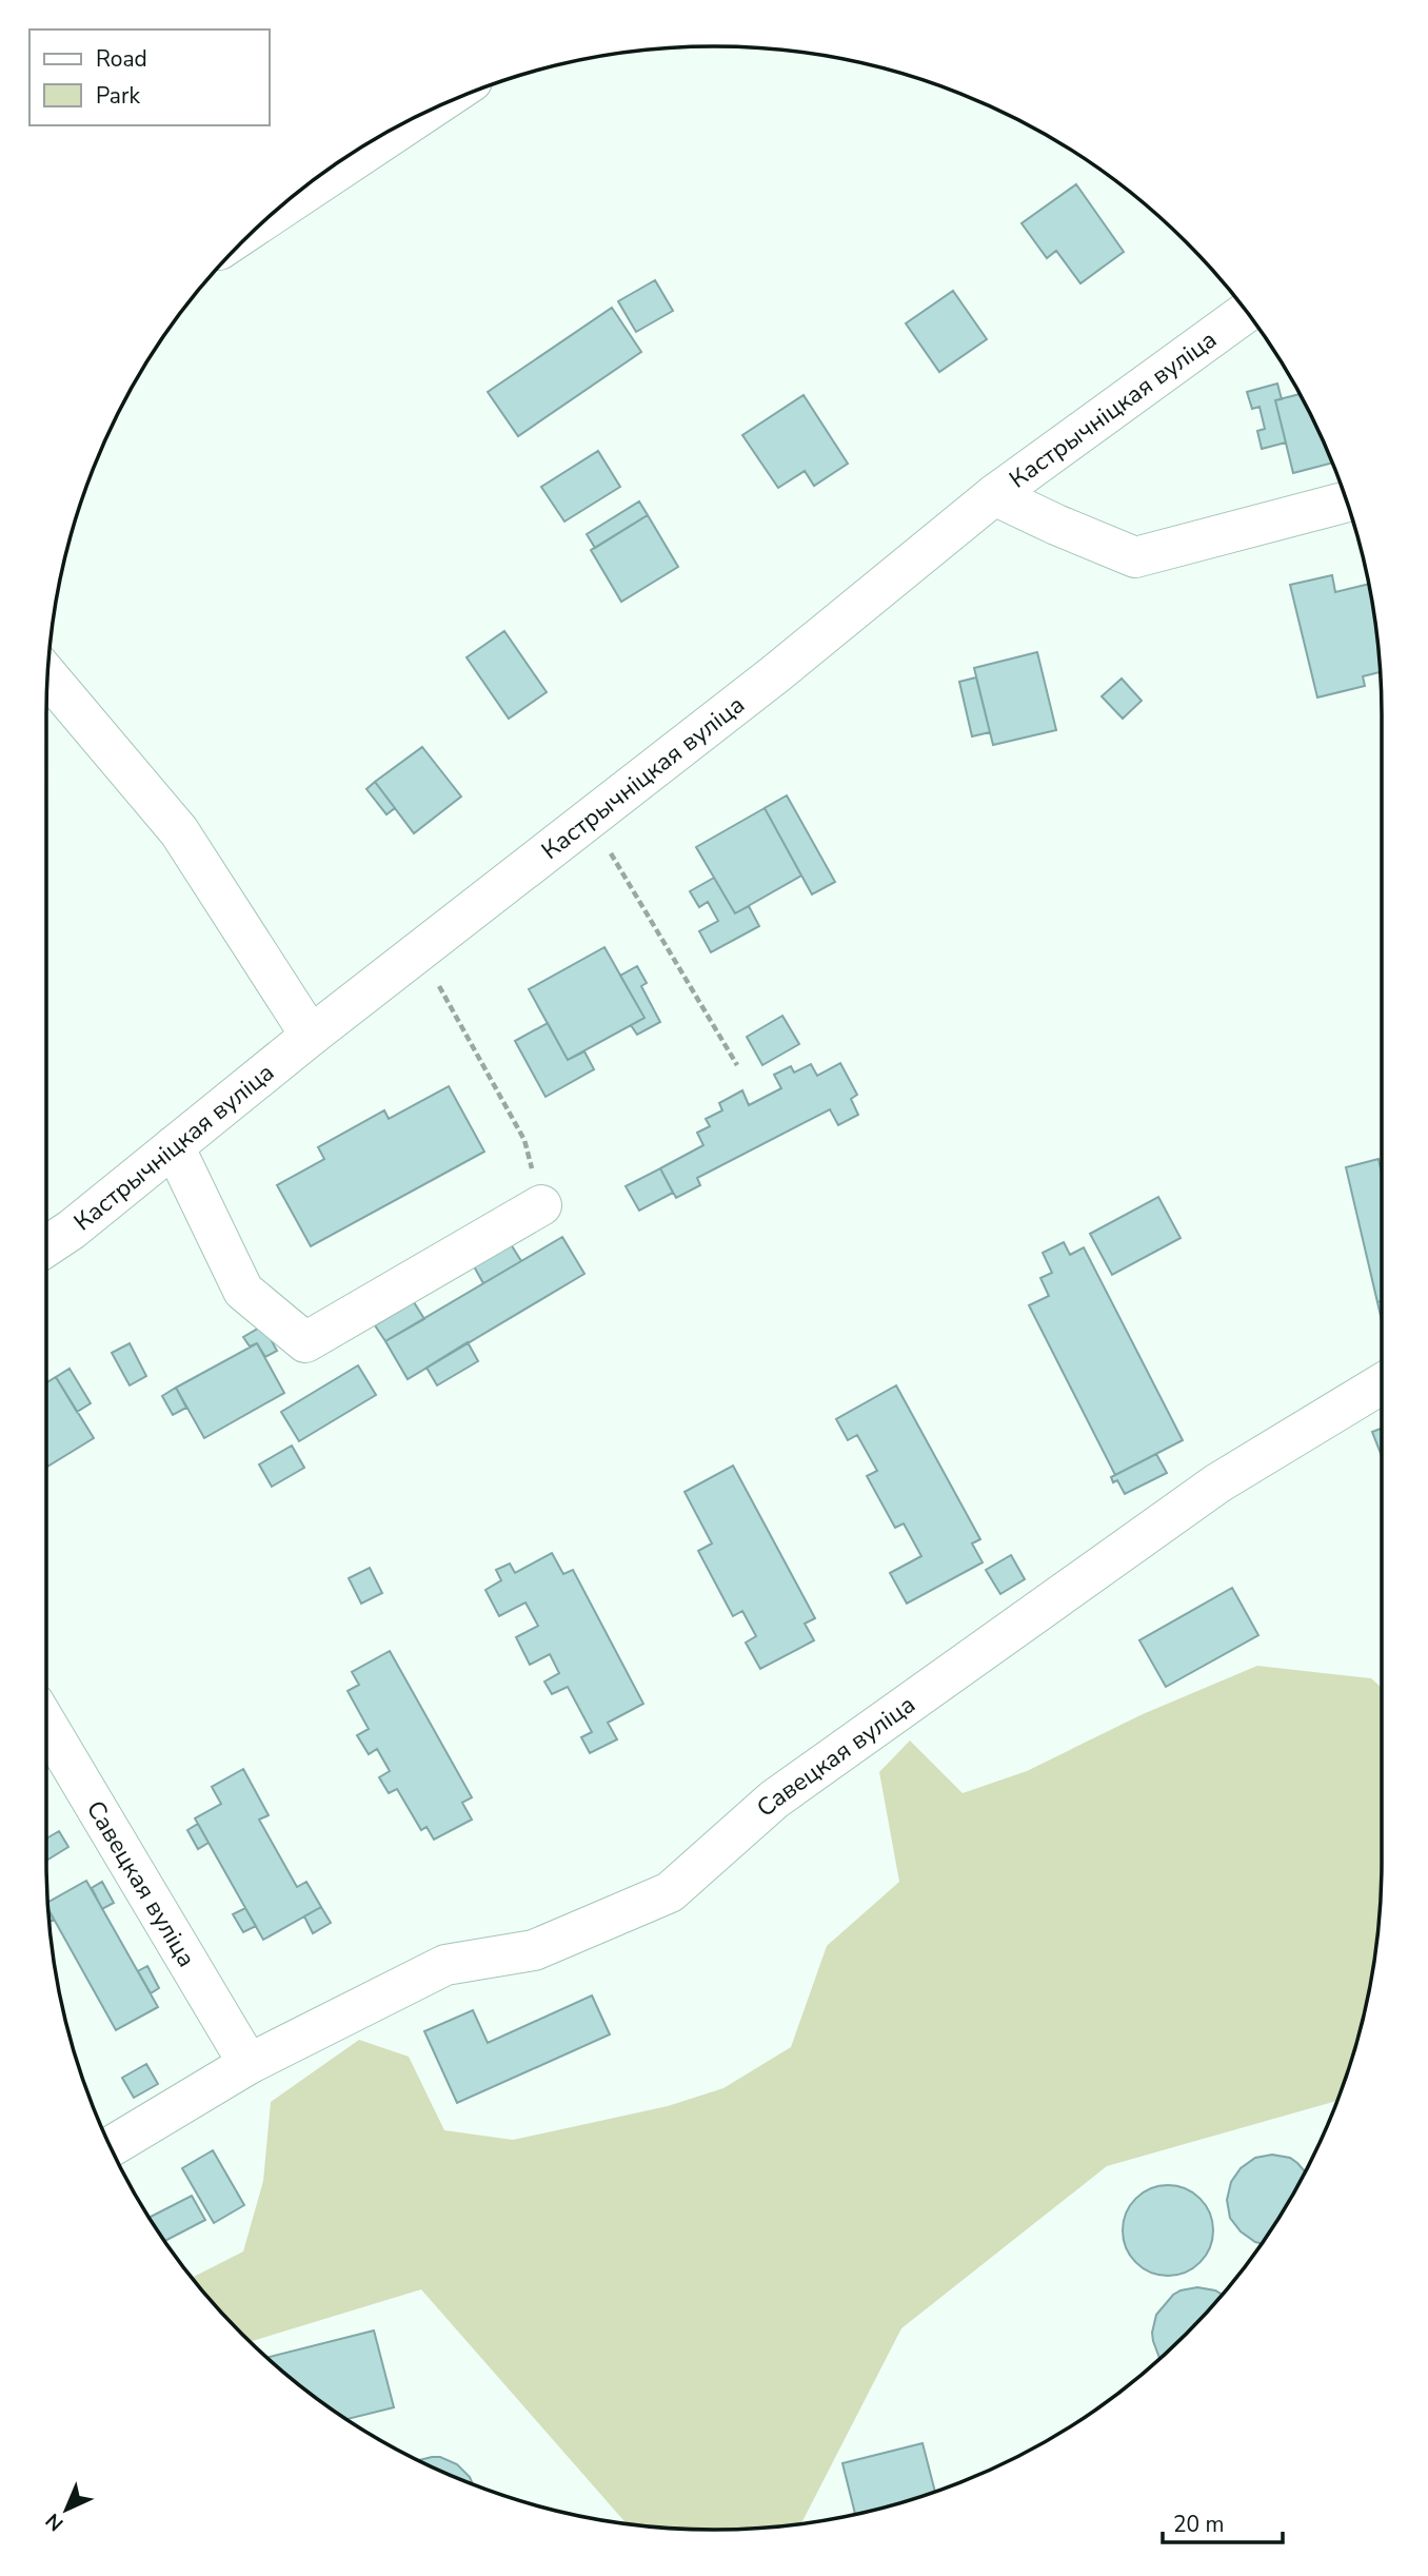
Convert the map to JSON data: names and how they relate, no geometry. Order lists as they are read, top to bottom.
{
  "streets": {
    "street": ["Кастрычніцкая вуліца", "Савецкая вуліца"]
  },
  "legend": ["Road", "Park"],
  "scale_bar": "20 m",
  "north": "bottom left"
}
